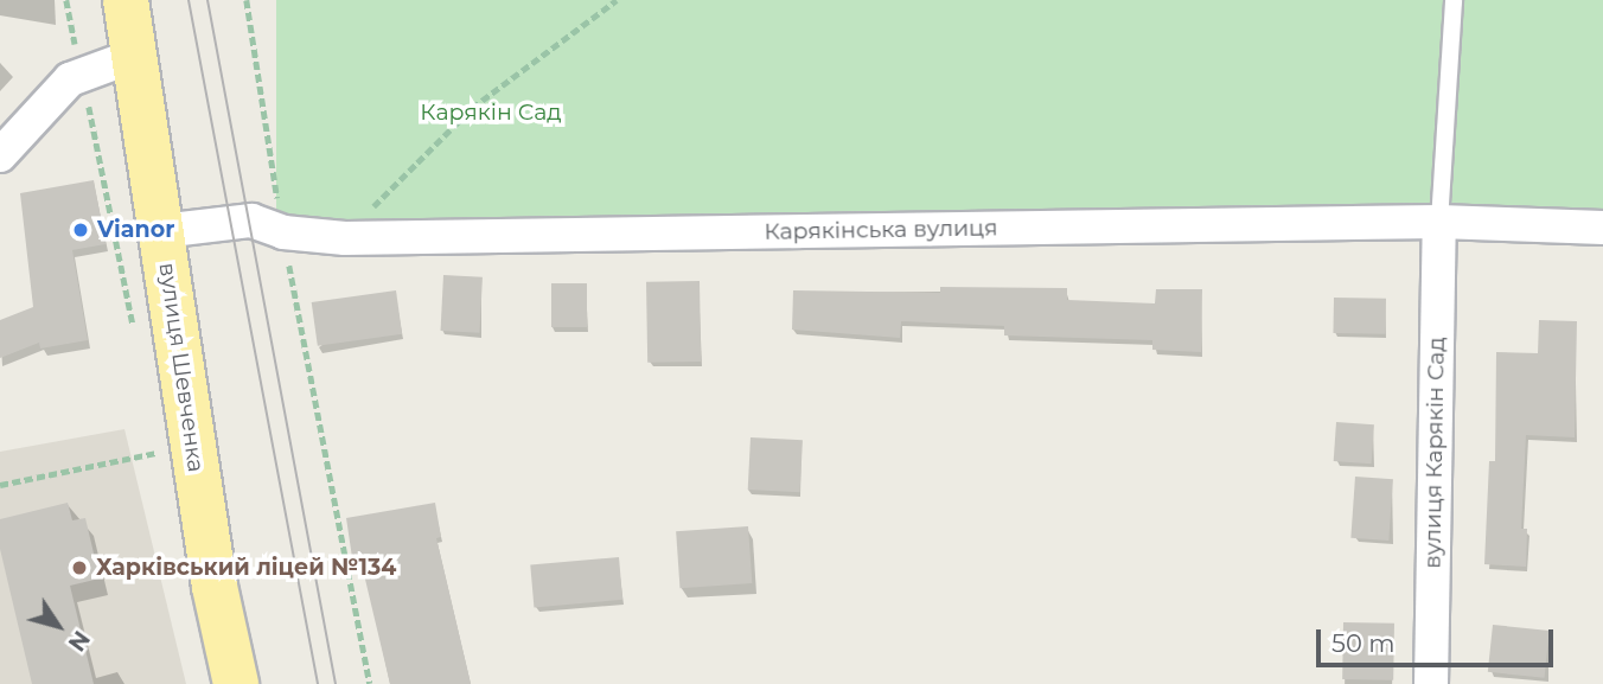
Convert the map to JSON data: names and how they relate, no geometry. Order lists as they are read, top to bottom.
{
  "streets": {
    "main road": ["вулиця Шевченка"],
    "street": ["Карякінська вулиця", "вулиця Карякін Сад"]
  },
  "crossings": [
    ["Карякінська вулиця", "вулиця Шевченка"],
    ["Карякінська вулиця", "вулиця Карякін Сад"]
  ],
  "parks": ["Карякін Сад"],
  "places": ["Vianor", "Харківський ліцей №134"],
  "scale_bar": "50 m",
  "north": "bottom right"
}
